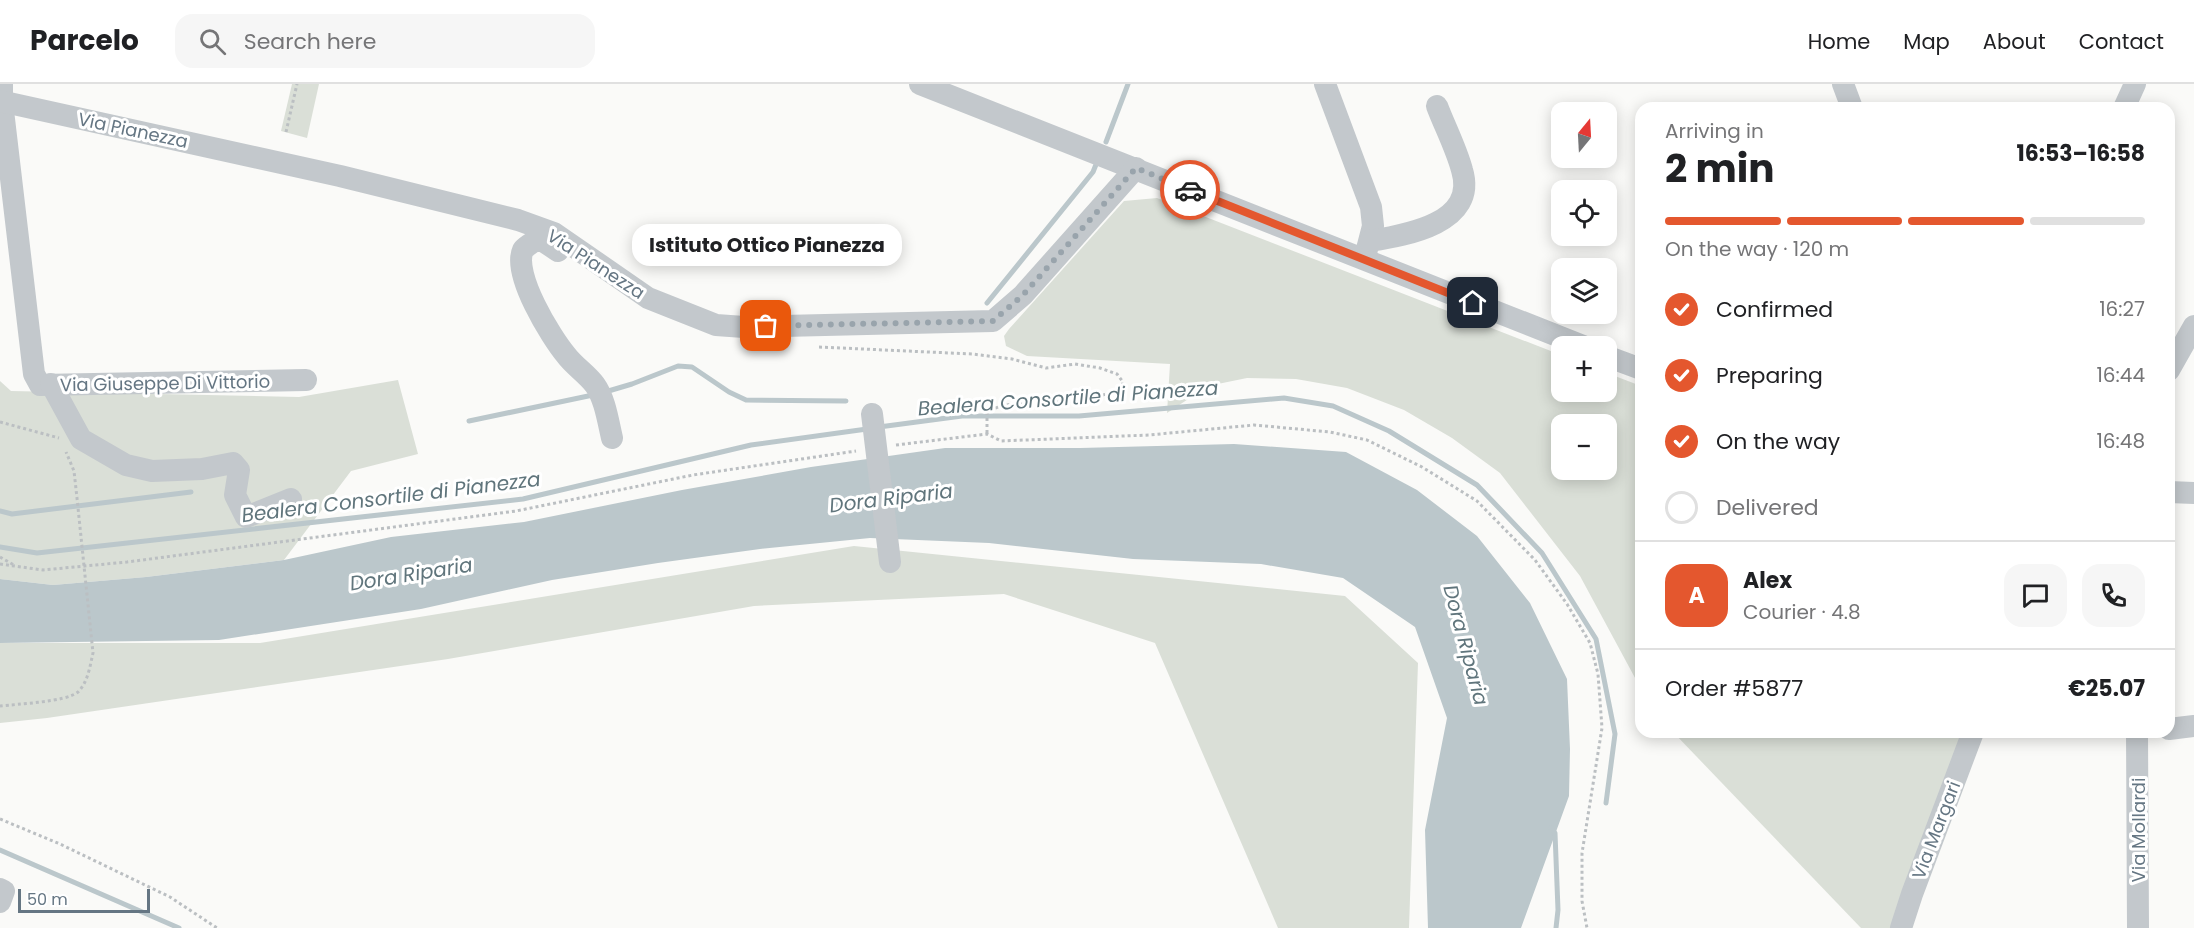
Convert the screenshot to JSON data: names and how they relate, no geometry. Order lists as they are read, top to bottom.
{
  "streets": {
    "street": [
      "Via Pianezza",
      "Via Giuseppe Di Vittorio",
      "Via Margari",
      "Via Mollardi"
    ]
  },
  "crossings": [
    ["Via Pianezza", "Via Giuseppe Di Vittorio"]
  ],
  "water": ["Bealera Consortile di Pianezza", "Dora Riparia"],
  "places": ["Istituto Ottico Pianezza"],
  "scale_bar": "50 m",
  "north": "top",
  "page": {
    "header": "Parcelo",
    "search": "Search here",
    "nav": [
      "Home",
      "Map",
      "About",
      "Contact"
    ],
    "map_buttons": ["+", "−"],
    "heading": ["2 min", "Arriving in", "16:53–16:58"],
    "panel": [
      "Alex",
      "Courier · 4.8",
      "Order #5877",
      "€25.07"
    ],
    "bar": "On the way · 120 m",
    "bubble": "Istituto Ottico Pianezza",
    "list": [
      ["Confirmed", "16:27"],
      ["Preparing", "16:44"],
      ["On the way", "16:48"],
      "Delivered"
    ],
    "round": "A",
    "scale": "50 m"
  }
}
